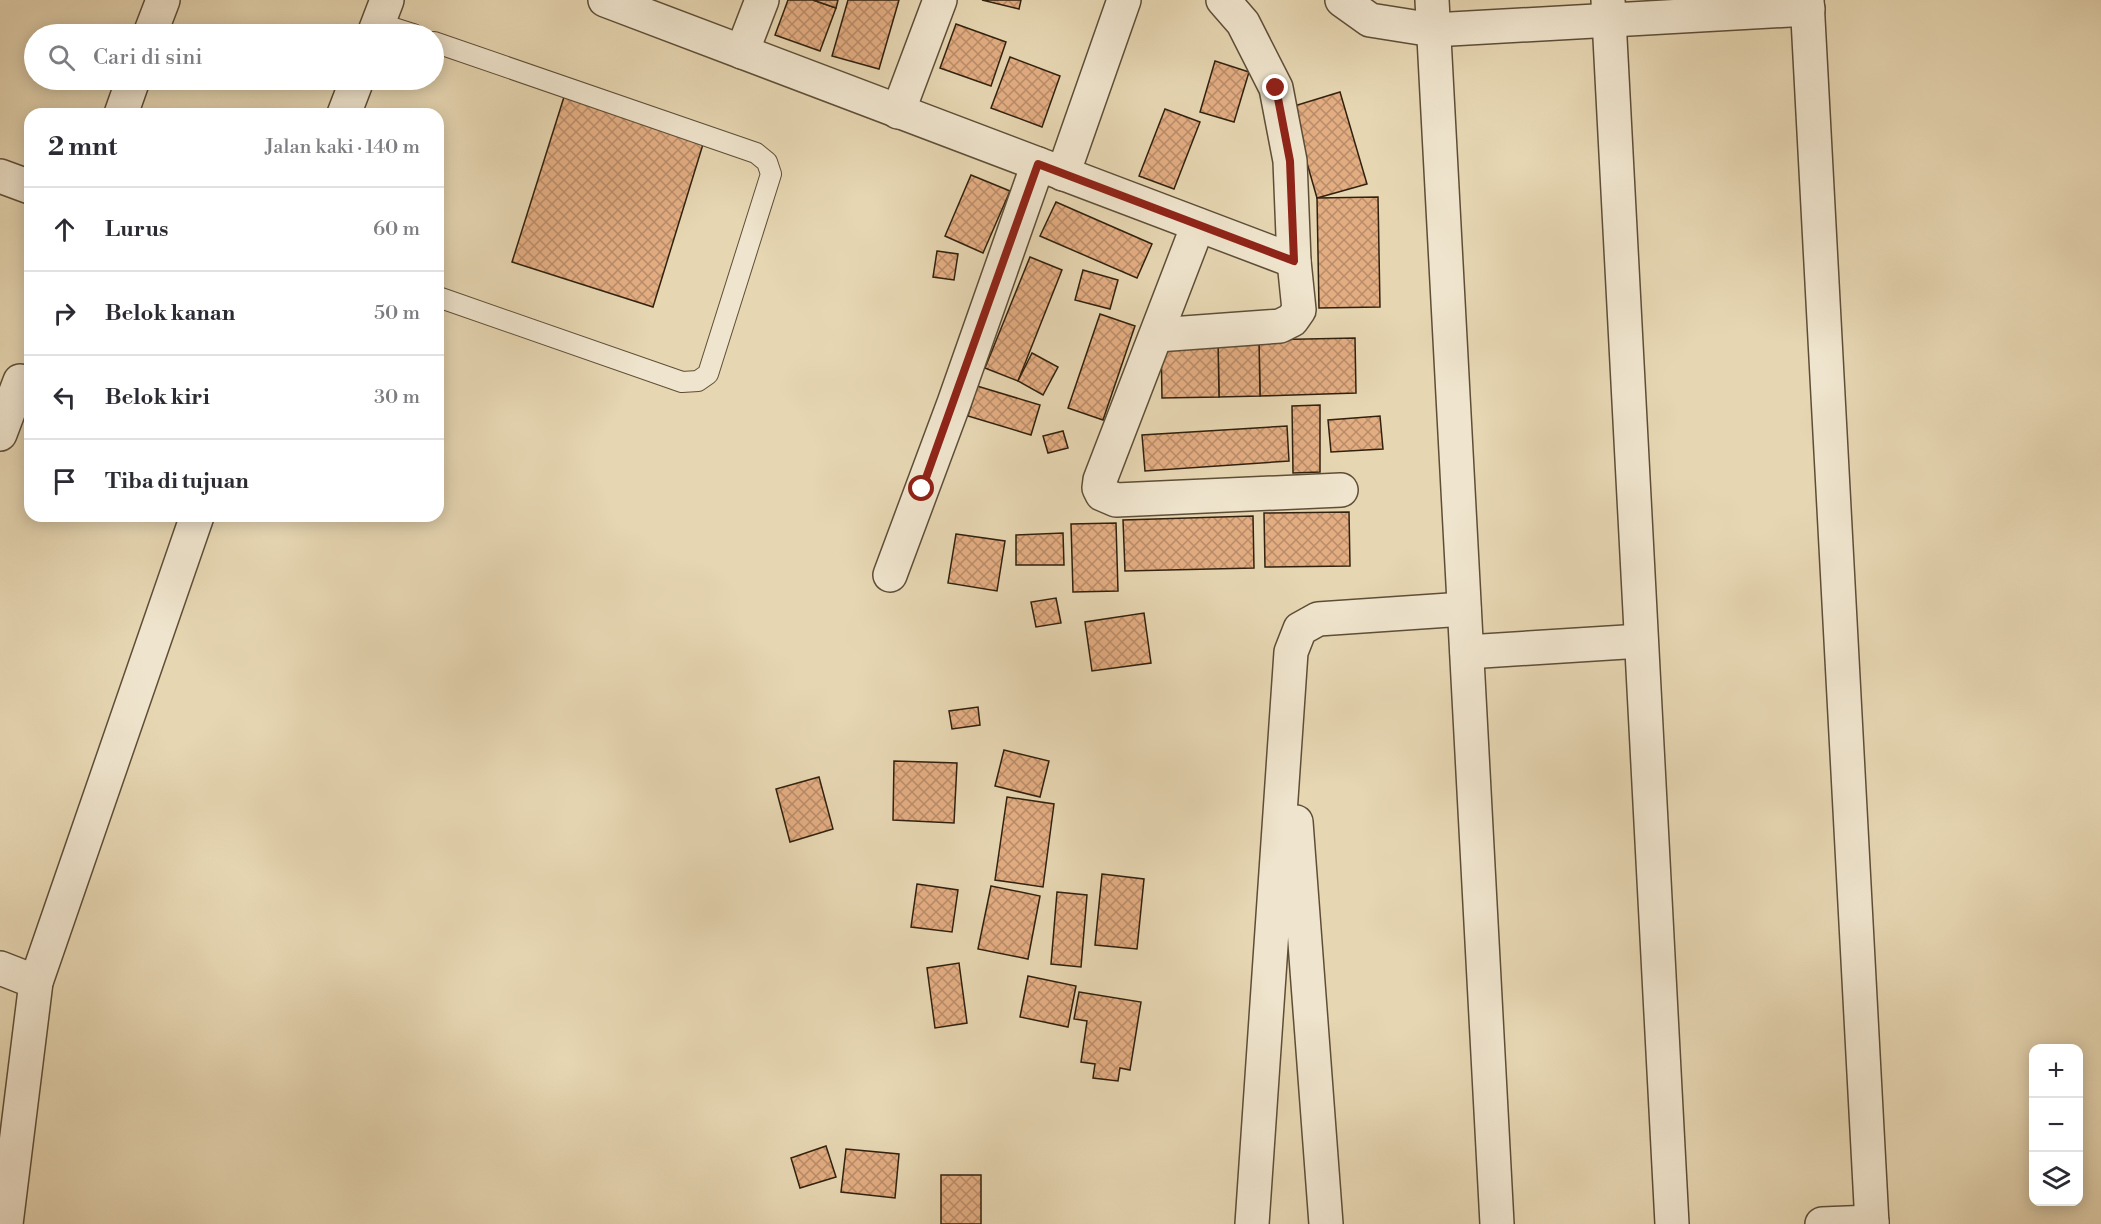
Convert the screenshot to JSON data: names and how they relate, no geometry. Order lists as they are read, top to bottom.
{
  "page": {
    "search": "Cari di sini",
    "heading": ["2 mnt", "Jalan kaki · 140 m"],
    "list": [
      ["Lurus", "60 m"],
      ["Belok kanan", "50 m"],
      ["Belok kiri", "30 m"],
      "Tiba di tujuan"
    ],
    "map_buttons": ["+", "−"]
  }
}
